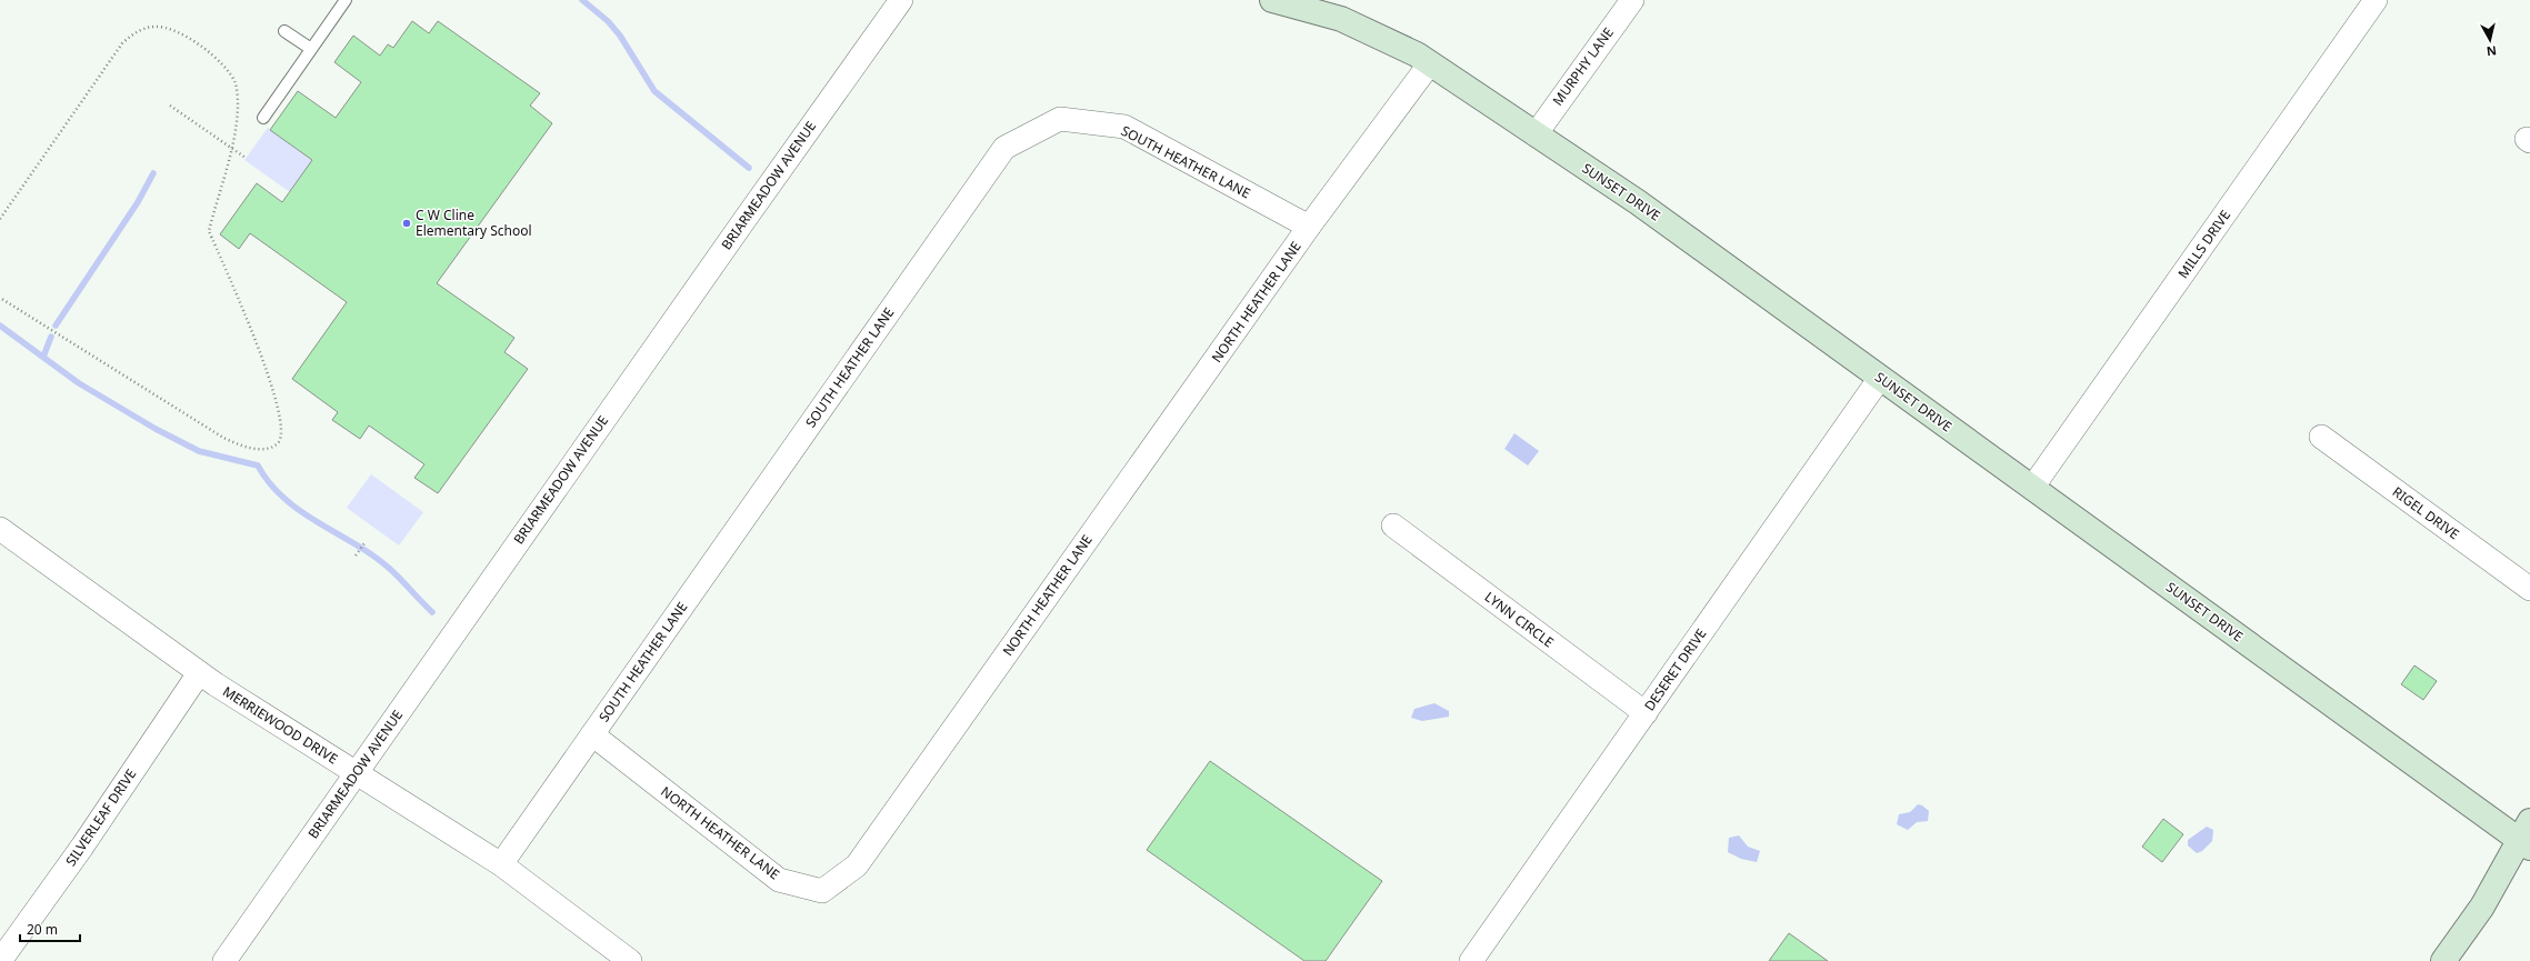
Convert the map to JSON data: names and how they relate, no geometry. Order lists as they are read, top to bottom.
{
  "streets": {
    "street": [
      "MURPHY LANE",
      "SOUTH HEATHER LANE",
      "BRIARMEADOW AVENUE",
      "SUNSET DRIVE",
      "MILLS DRIVE",
      "NORTH HEATHER LANE",
      "RIGEL DRIVE",
      "LYNN CIRCLE",
      "DESERET DRIVE",
      "MERRIEWOOD DRIVE",
      "SILVERLEAF DRIVE"
    ]
  },
  "crossings": [
    ["MURPHY LANE", "SUNSET DRIVE"],
    ["SOUTH HEATHER LANE", "NORTH HEATHER LANE"],
    ["SOUTH HEATHER LANE", "MERRIEWOOD DRIVE"],
    ["BRIARMEADOW AVENUE", "MERRIEWOOD DRIVE"],
    ["SUNSET DRIVE", "MILLS DRIVE"],
    ["SUNSET DRIVE", "NORTH HEATHER LANE"],
    ["SUNSET DRIVE", "DESERET DRIVE"],
    ["LYNN CIRCLE", "DESERET DRIVE"],
    ["MERRIEWOOD DRIVE", "SILVERLEAF DRIVE"]
  ],
  "places": ["C W Cline Elementary School"],
  "scale_bar": "20 m",
  "north": "bottom"
}
